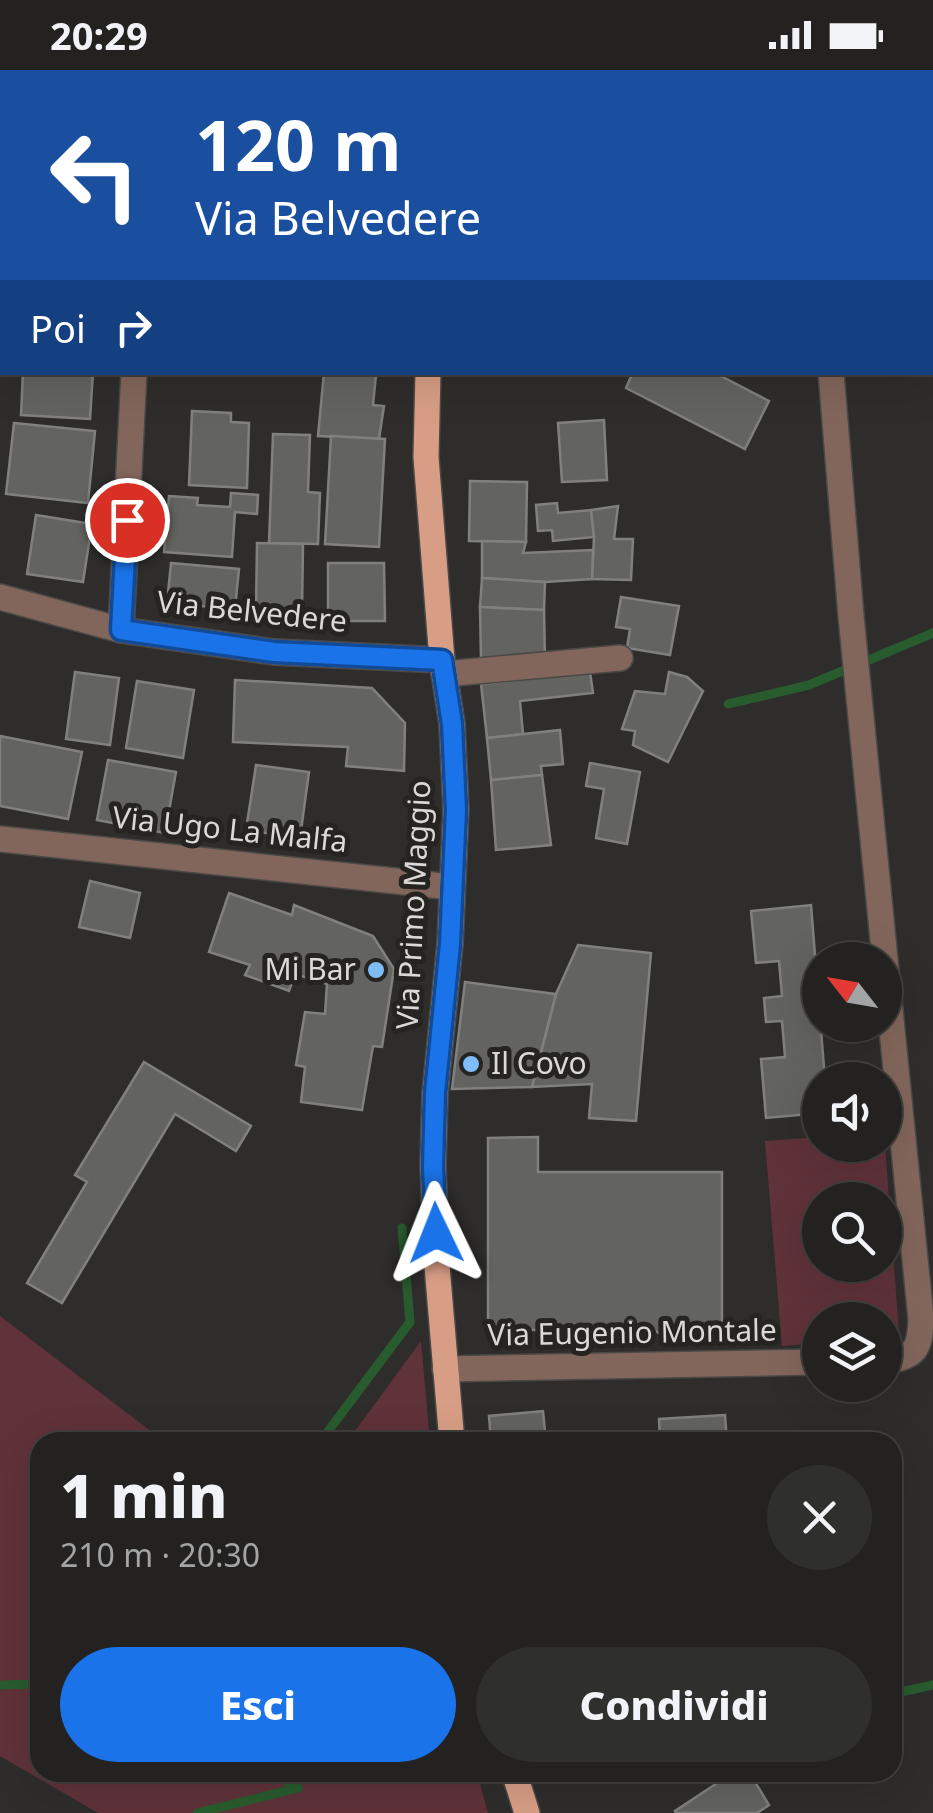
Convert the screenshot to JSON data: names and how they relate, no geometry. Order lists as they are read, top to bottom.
{
  "streets": {
    "main road": ["Via Primo Maggio"],
    "street": ["Via Belvedere", "Via Ugo La Malfa", "Via Eugenio Montale"]
  },
  "crossings": [
    ["Via Belvedere", "Via Primo Maggio"],
    ["Via Ugo La Malfa", "Via Primo Maggio"],
    ["Via Primo Maggio", "Via Eugenio Montale"]
  ],
  "places": ["Mi Bar", "Il Covo"],
  "north": "top left",
  "page": {
    "status": "20:29",
    "turn": ["120 m", "Via Belvedere"],
    "then": "Poi",
    "heading": ["1 min", "210 m · 20:30"],
    "buttons": ["Esci", "Condividi"]
  }
}
